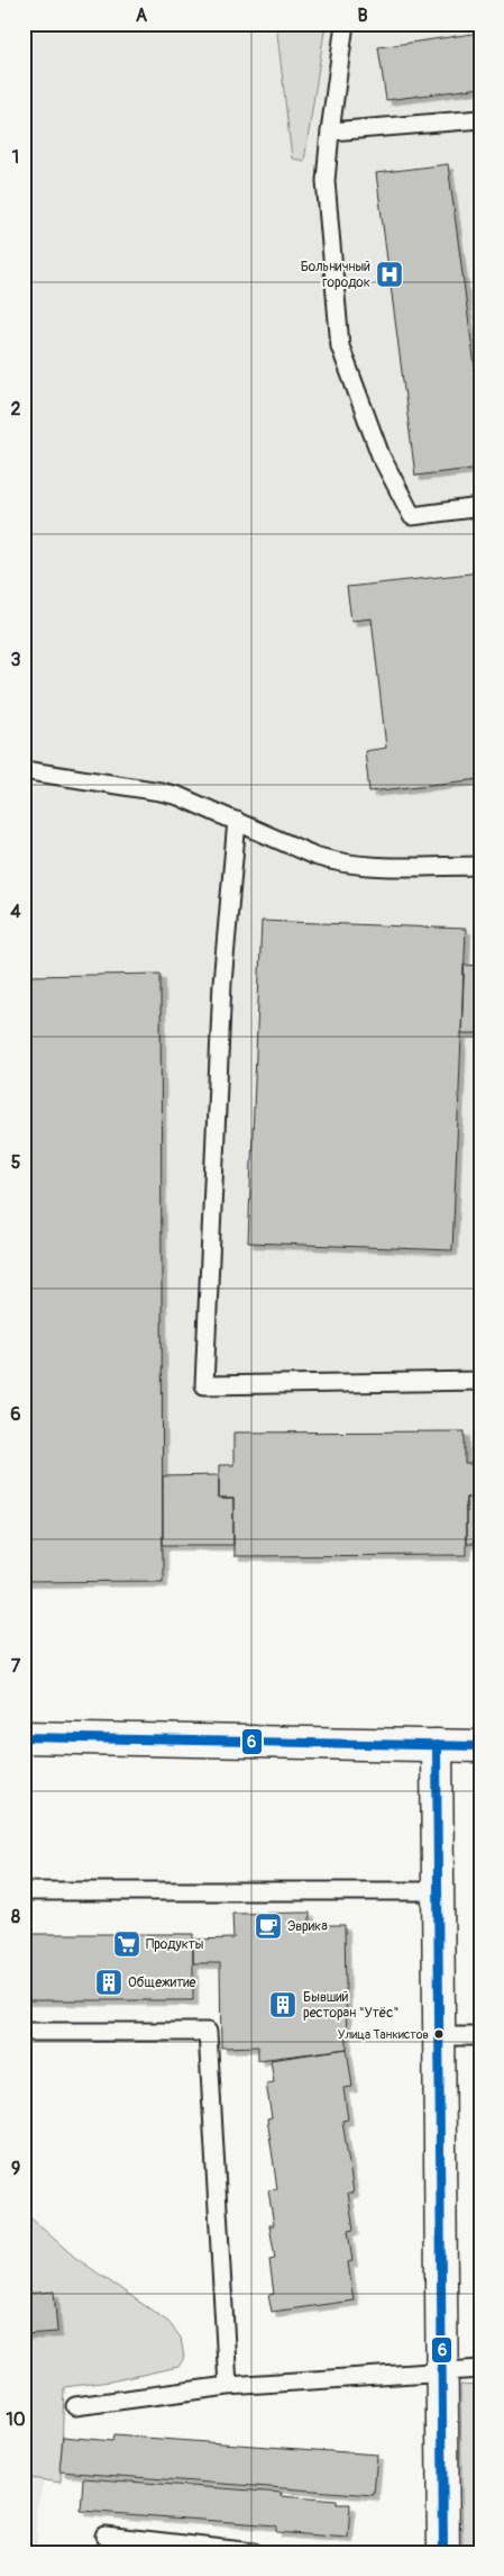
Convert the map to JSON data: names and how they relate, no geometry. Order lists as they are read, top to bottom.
{
  "places": {
    "hospital": ["Больничный городок"],
    "cafe": ["Эврика"],
    "supermarket": ["Продукты"],
    "building": ["Общежитие", "Бывший ресторан \"Утёс\""],
    "other": ["Улица Танкистов"]
  },
  "lines": ["transit line 6"],
  "grid": {
    "columns": ["A", "B"],
    "rows": [
      "1",
      "2",
      "3",
      "4",
      "5",
      "6",
      "7",
      "8",
      "9",
      "10"
    ]
  }
}
